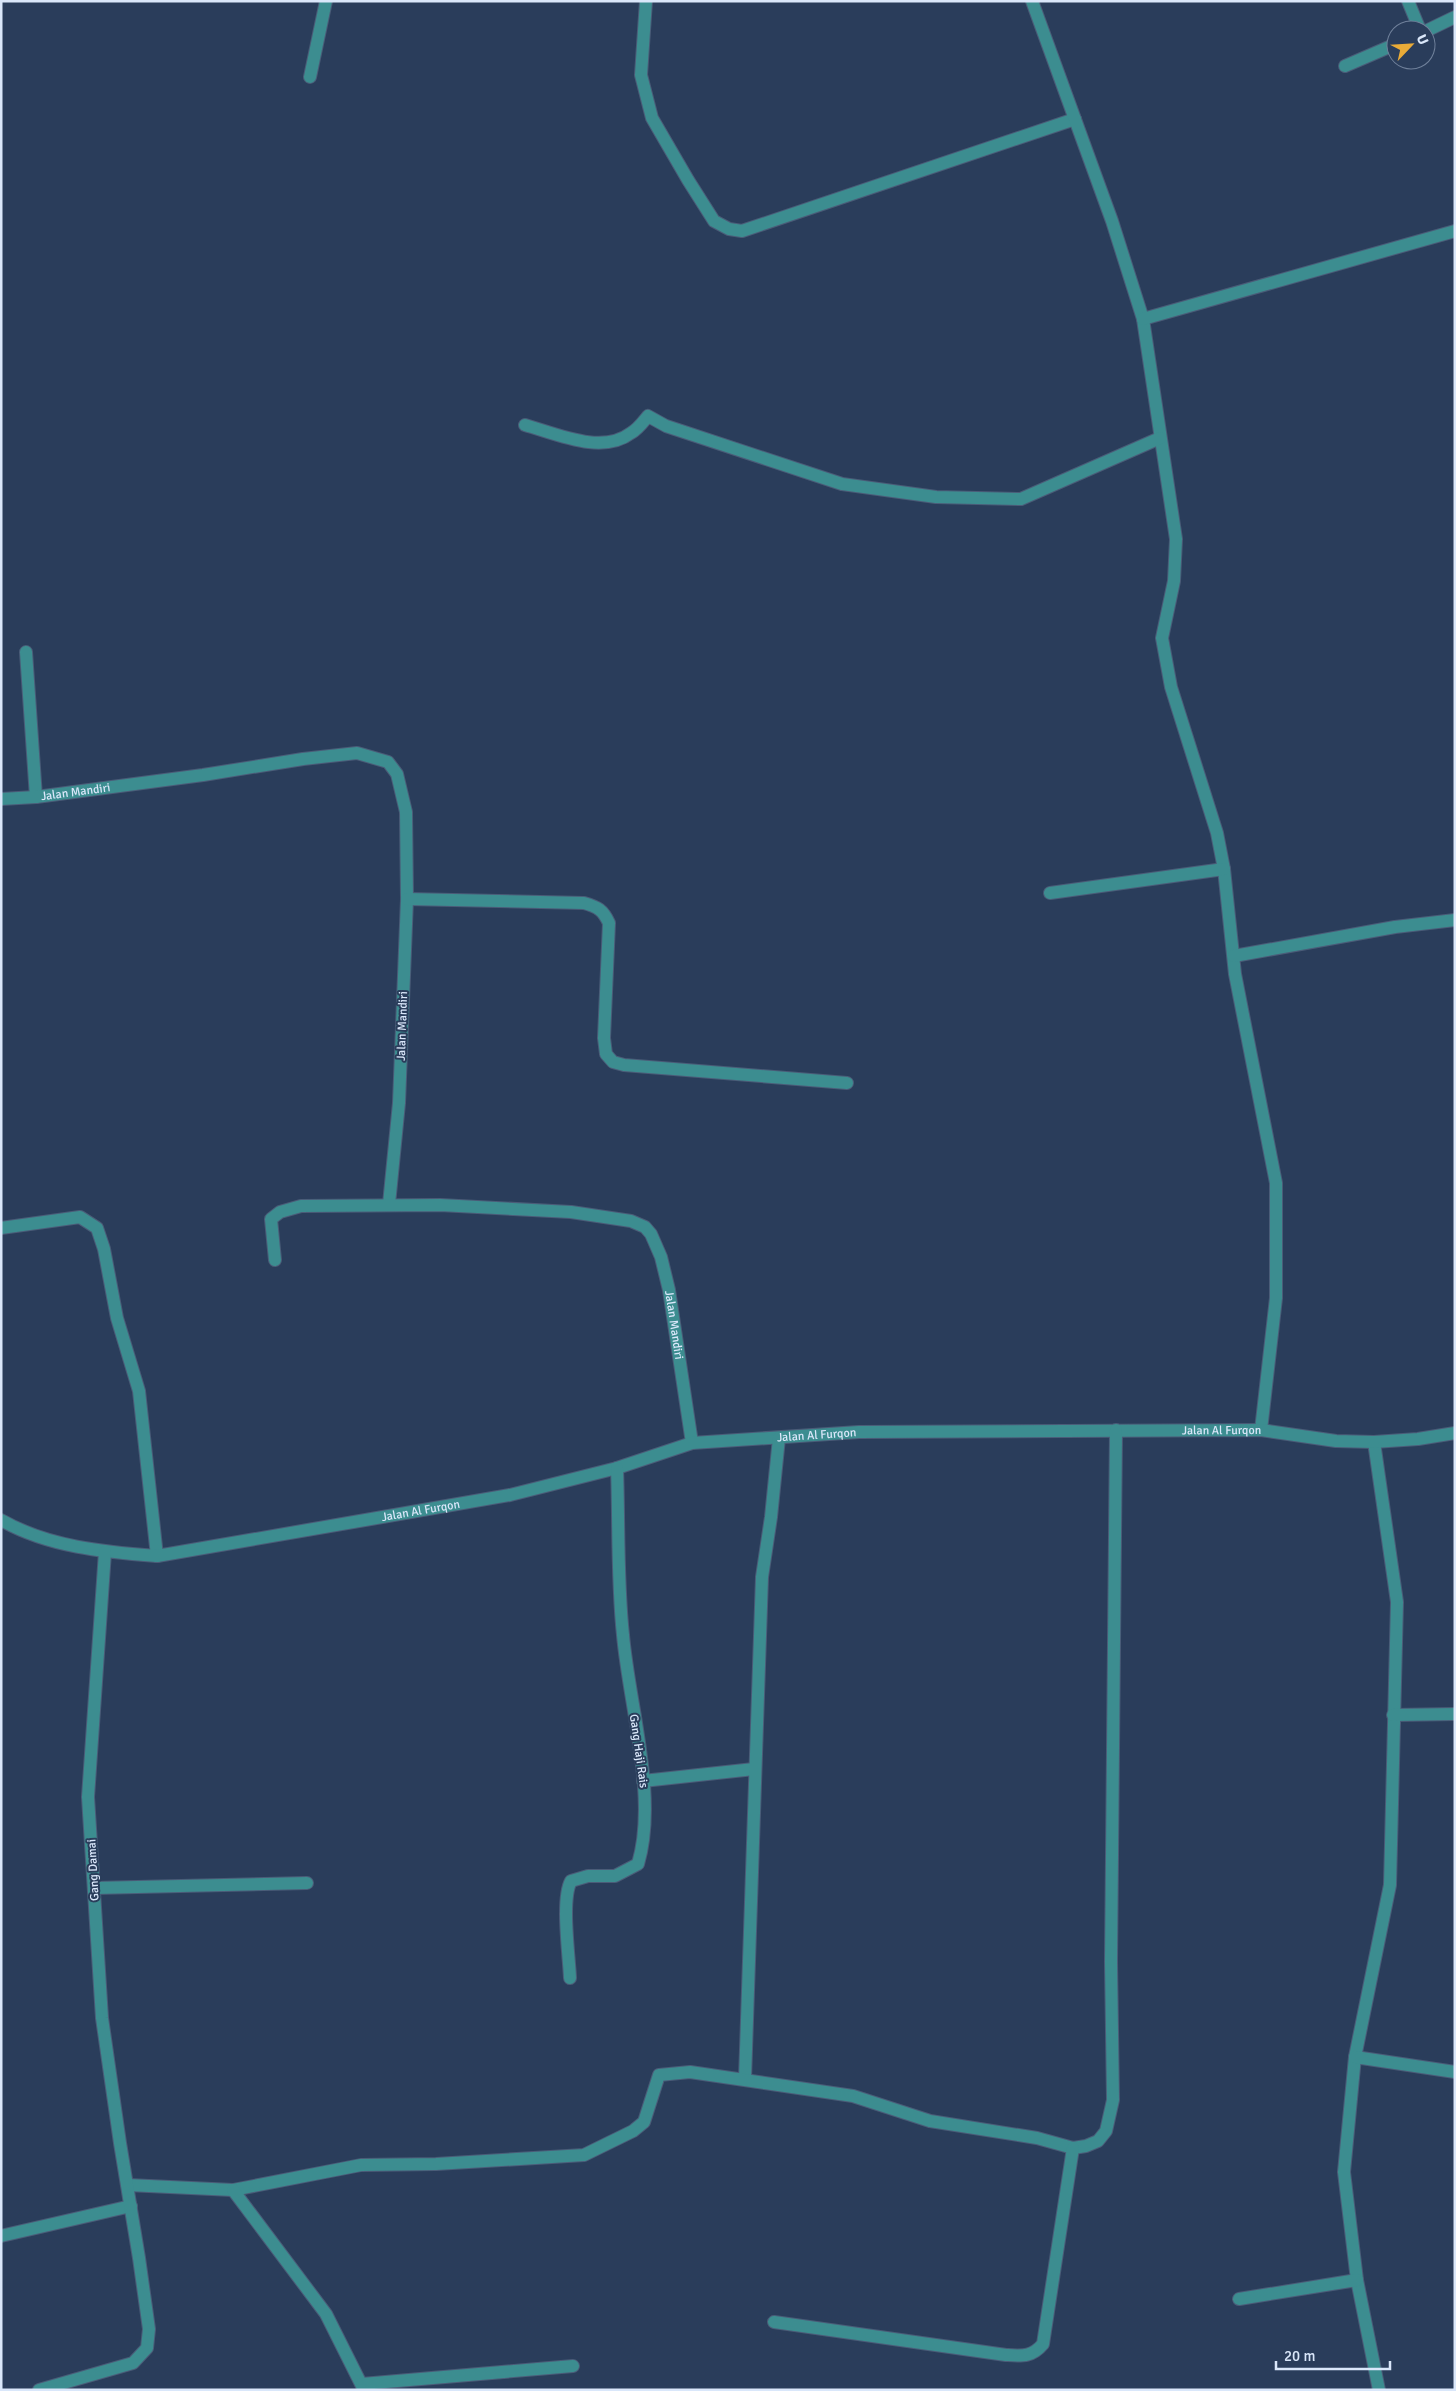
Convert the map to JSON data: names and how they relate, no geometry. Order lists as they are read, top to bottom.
{
  "streets": {
    "street": [
      "Jalan Mandiri",
      "Jalan Al Furqon",
      "Gang Haji Rais",
      "Gang Damai"
    ]
  },
  "crossings": [
    ["Jalan Mandiri", "Jalan Al Furqon"],
    ["Jalan Al Furqon", "Gang Haji Rais"],
    ["Jalan Al Furqon", "Gang Damai"]
  ],
  "scale_bar": "20 m",
  "north": "top right"
}
